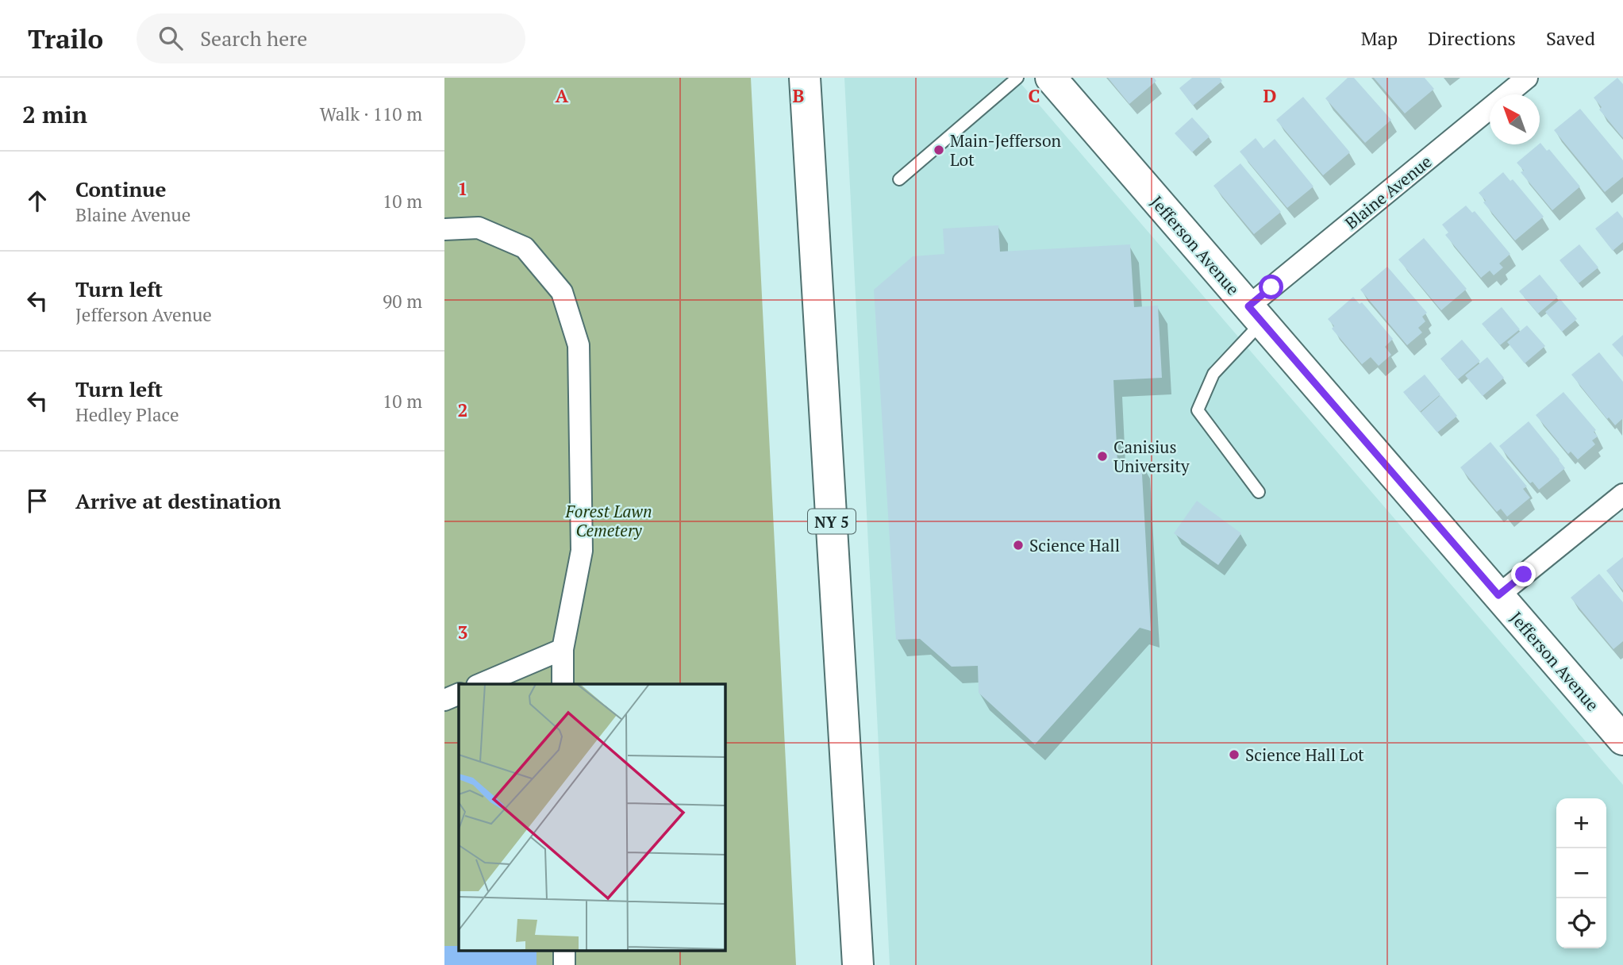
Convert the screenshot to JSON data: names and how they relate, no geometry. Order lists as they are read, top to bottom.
{
  "streets": {
    "main road": ["Jefferson Avenue", "NY 5"],
    "street": ["Blaine Avenue"]
  },
  "crossings": [
    ["Blaine Avenue", "Jefferson Avenue"]
  ],
  "parks": ["Forest Lawn Cemetery"],
  "places": [
    "Main-Jefferson Lot",
    "Canisius University",
    "Science Hall",
    "Science Hall Lot"
  ],
  "north": "top left",
  "page": {
    "header": "Trailo",
    "search": "Search here",
    "nav": ["Map", "Directions", "Saved"],
    "heading": ["2 min", "Walk · 110 m"],
    "list": [
      ["Continue", "Blaine Avenue", "10 m"],
      ["Turn left", "Jefferson Avenue", "90 m"],
      ["Turn left", "Hedley Place", "10 m"],
      "Arrive at destination"
    ],
    "map_buttons": ["+", "−"]
  },
  "grid": {
    "columns": [
      "A",
      "B",
      "C",
      "D"
    ],
    "rows": ["1", "2", "3"]
  }
}
